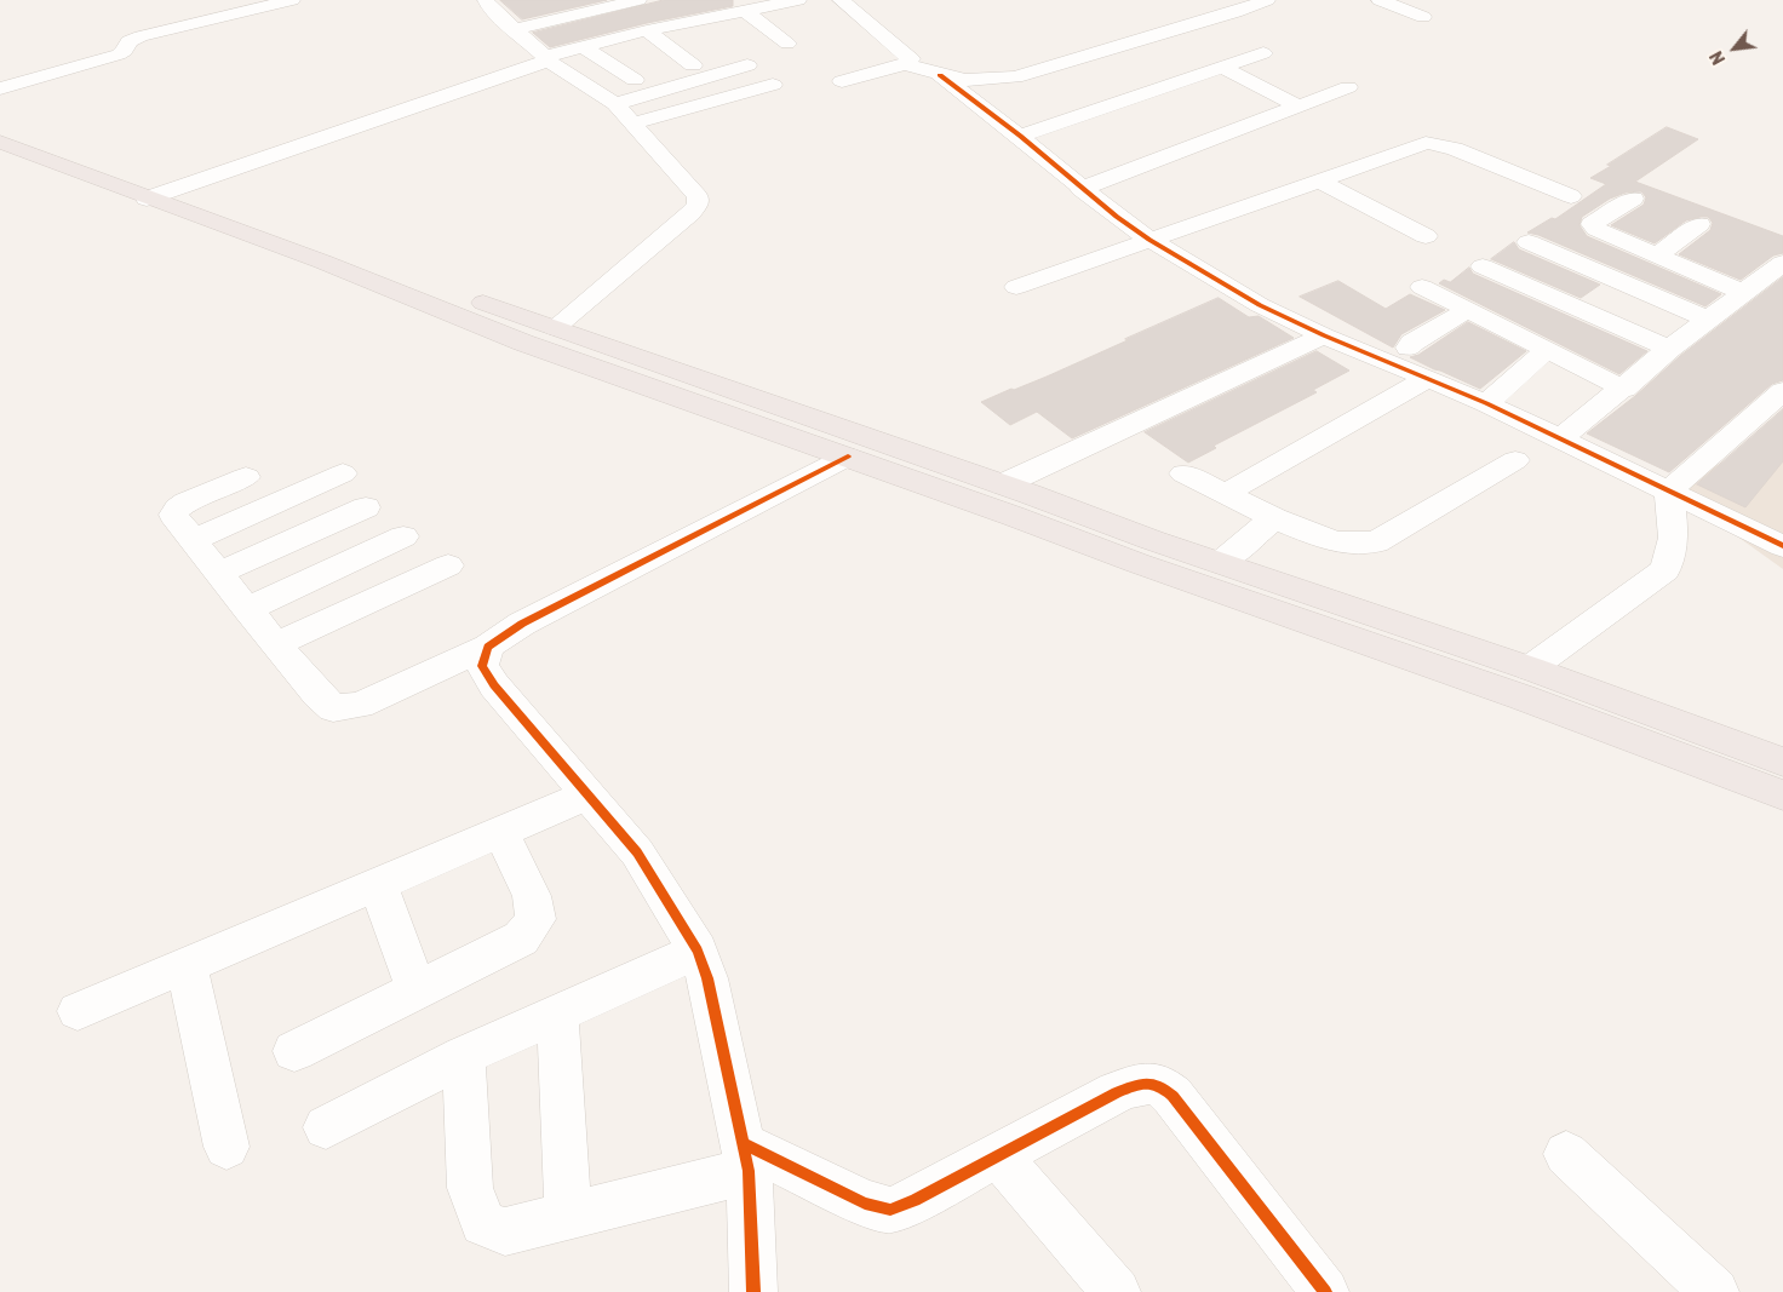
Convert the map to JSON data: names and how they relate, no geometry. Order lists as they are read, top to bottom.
{
  "north": "bottom left"
}
